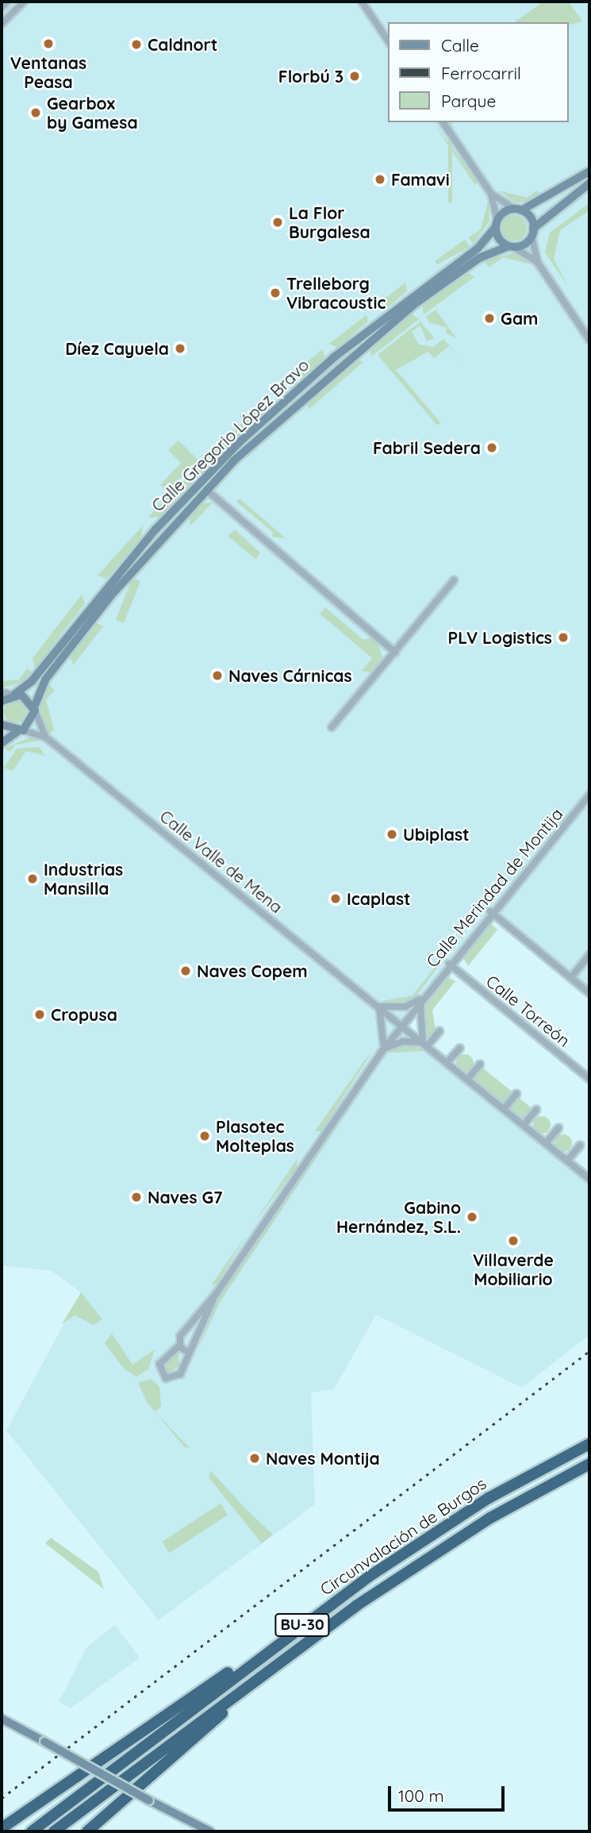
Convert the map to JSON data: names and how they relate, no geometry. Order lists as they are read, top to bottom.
{
  "streets": {
    "highway": ["Circunvalación de Burgos", "BU-30"],
    "main road": ["Calle Gregorio López Bravo"],
    "street": ["Calle Valle de Mena", "Calle Merindad de Montija", "Calle Torreón"]
  },
  "crossings": [
    ["Calle Gregorio López Bravo", "Calle Valle de Mena"],
    ["Calle Valle de Mena", "Calle Merindad de Montija"],
    ["Calle Merindad de Montija", "Calle Torreón"]
  ],
  "places": [
    "Ventanas Peasa",
    "Caldnort",
    "Florbú 3",
    "Gearbox by Gamesa",
    "Famavi",
    "La Flor Burgalesa",
    "Trelleborg Vibracoustic",
    "Gam",
    "Díez Cayuela",
    "Fabril Sedera",
    "PLV Logistics",
    "Naves Cárnicas",
    "Ubiplast",
    "Industrias Mansilla",
    "Icaplast",
    "Naves Copem",
    "Cropusa",
    "Plasotec Molteplas",
    "Naves G7",
    "Gabino Hernández, S.L.",
    "Villaverde Mobiliario",
    "Naves Montija"
  ],
  "legend": ["Calle", "Ferrocarril", "Parque"],
  "scale_bar": "100 m"
}
